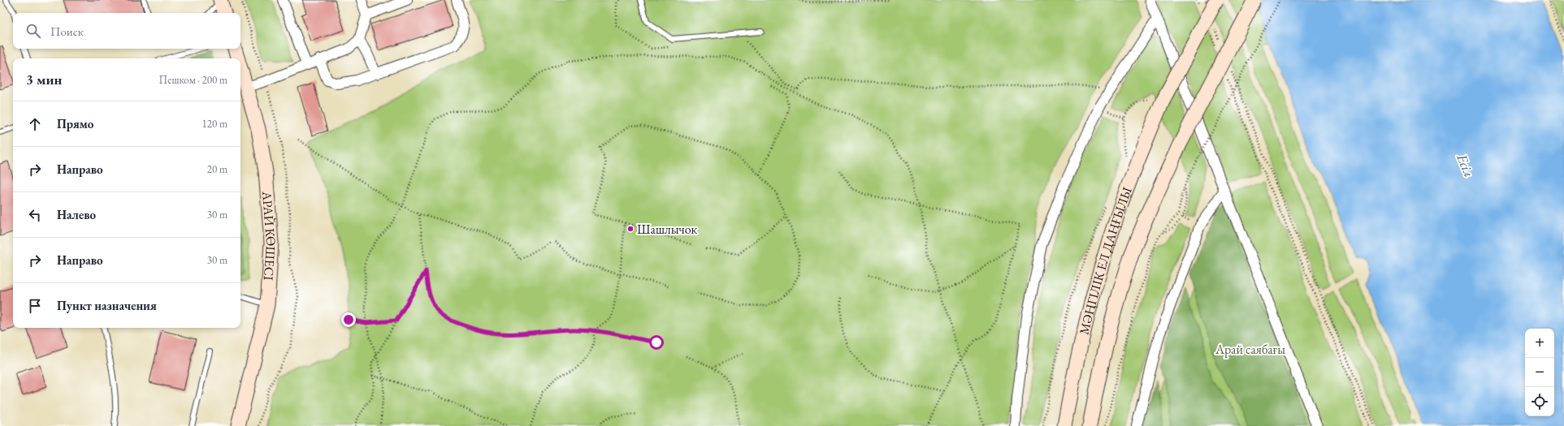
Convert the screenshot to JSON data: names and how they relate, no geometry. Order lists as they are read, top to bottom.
{
  "streets": {
    "main road": ["АРАЙ КӨШЕСІ", "МӘҢГІЛІК ЕЛ ДАҢҒЫЛЫ"]
  },
  "water": ["Есіл"],
  "parks": ["Арай саябағы"],
  "places": ["Шашлычок"],
  "page": {
    "search": "Поиск",
    "heading": ["3 мин", "Пешком · 200 m"],
    "list": [
      ["Прямо", "120 m"],
      ["Направо", "20 m"],
      ["Налево", "30 m"],
      ["Направо", "30 m"],
      "Пункт назначения"
    ],
    "map_buttons": ["+", "−"]
  }
}
